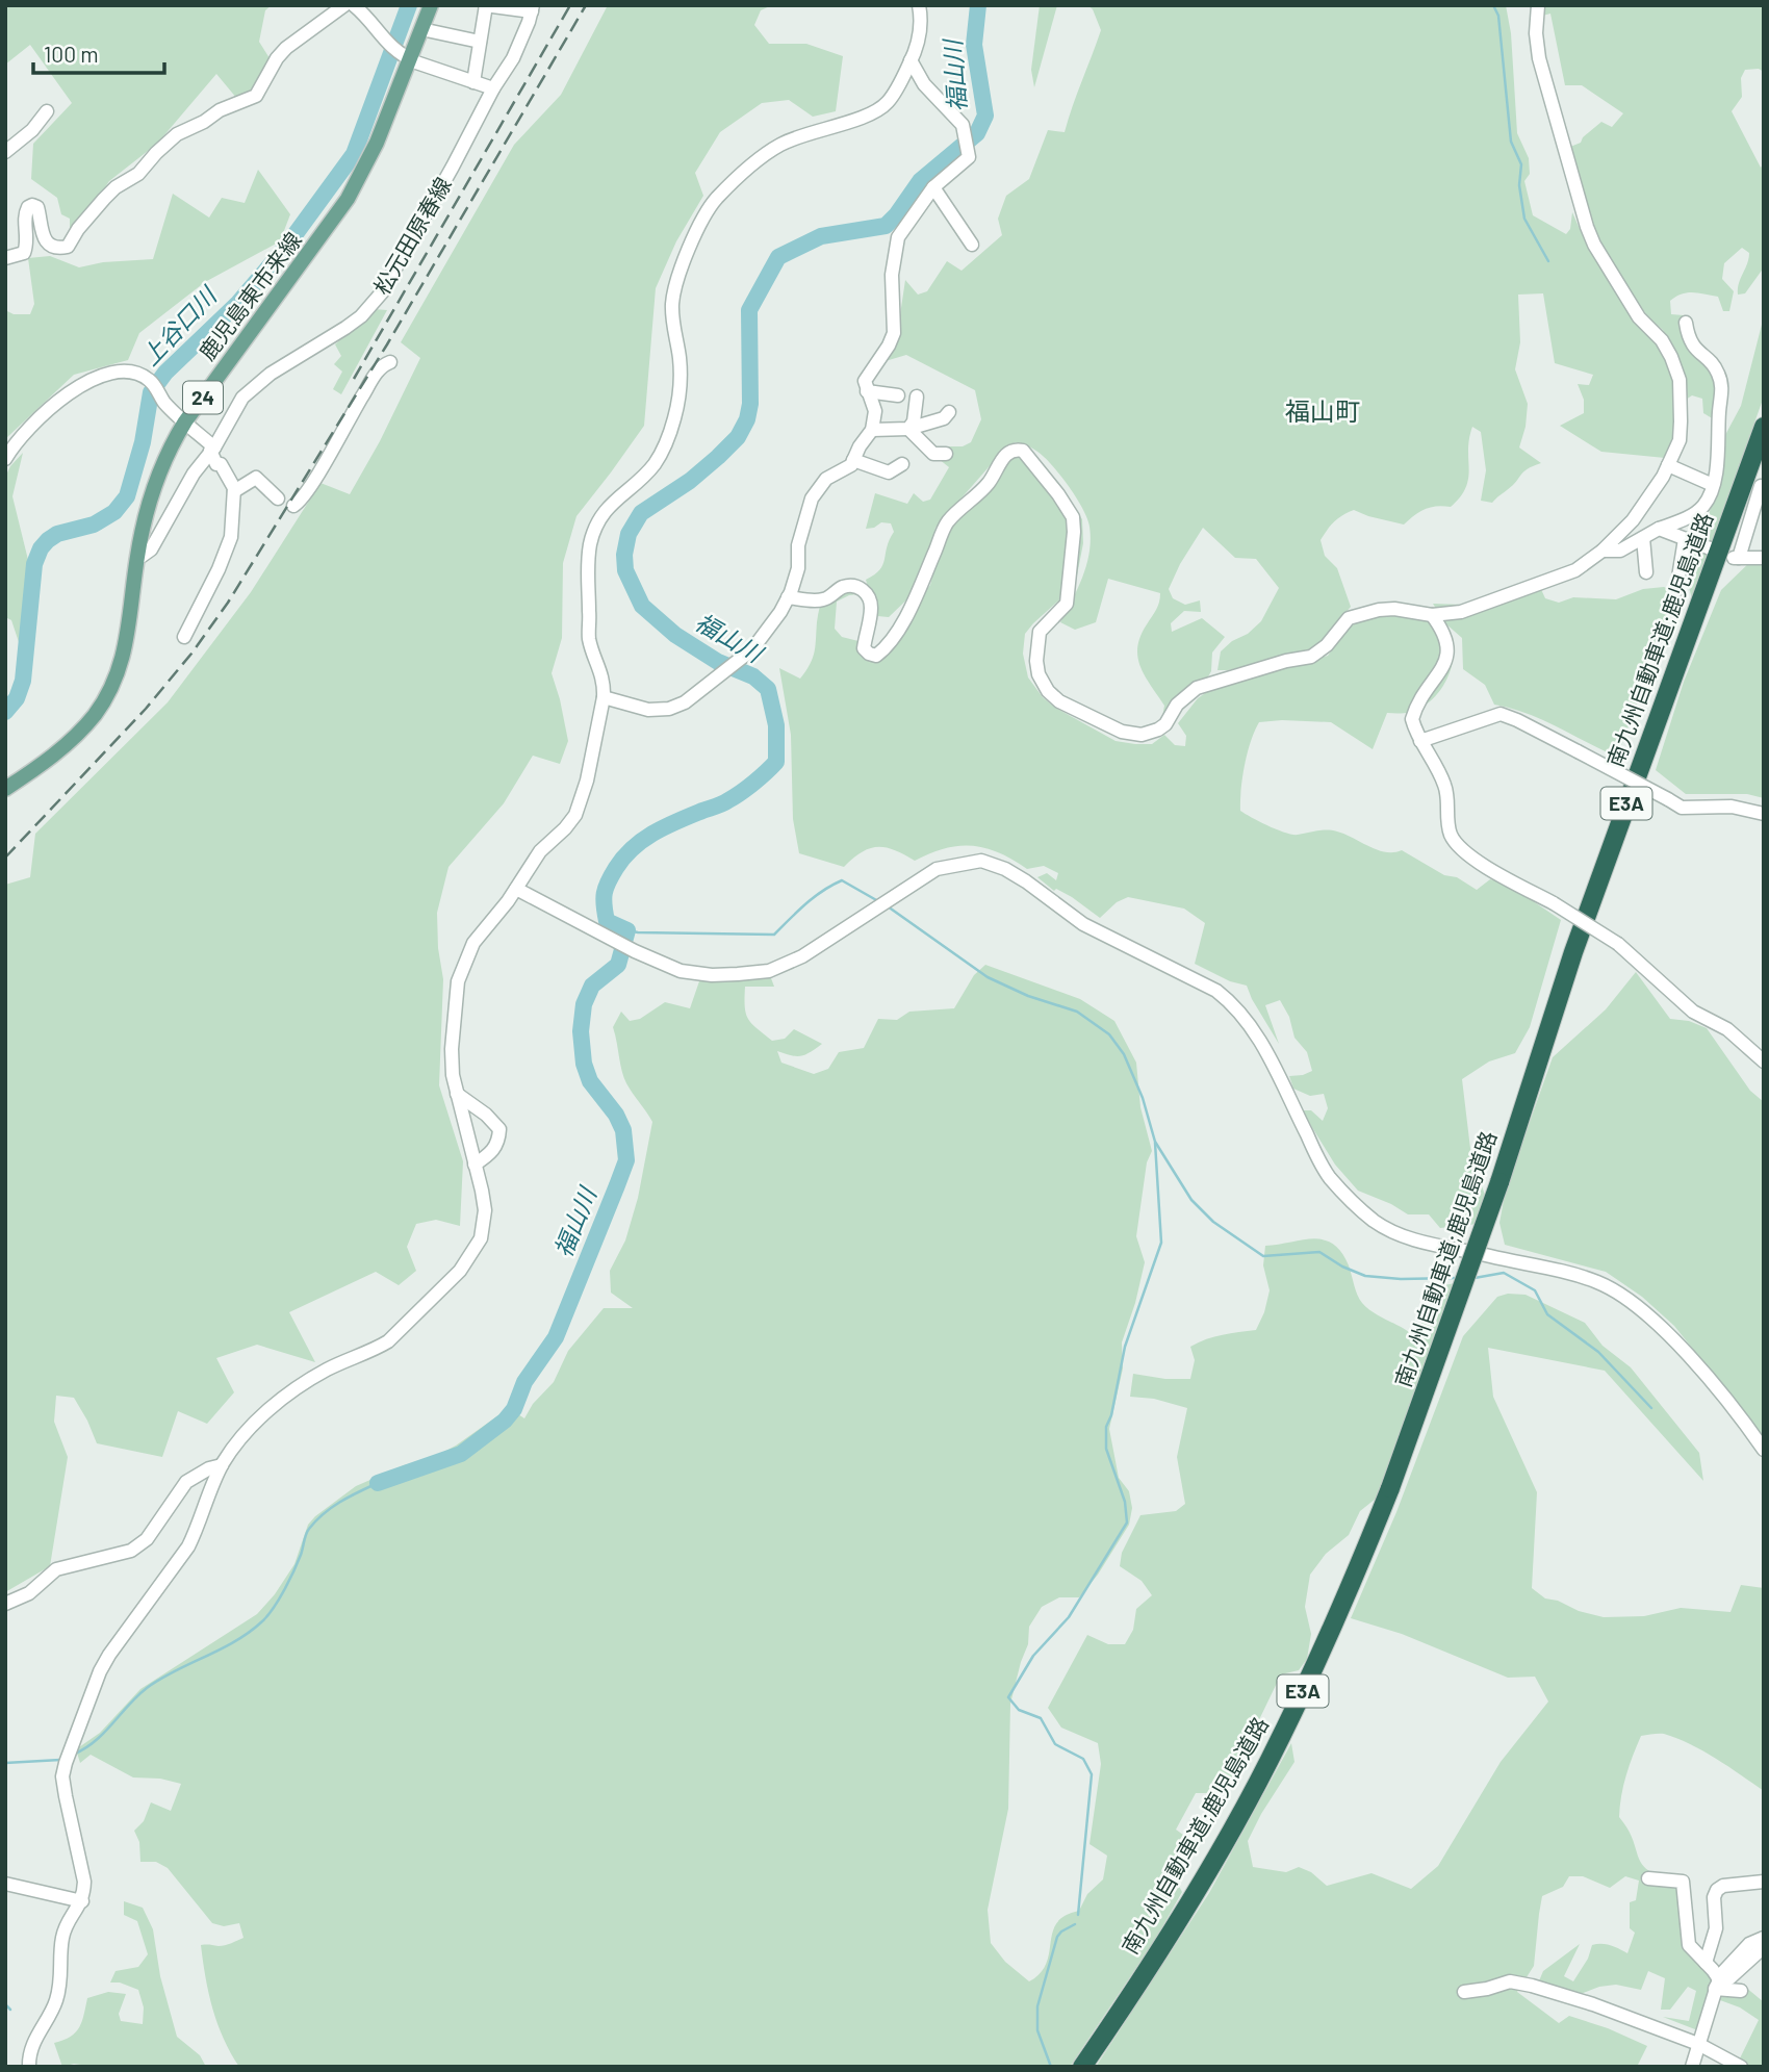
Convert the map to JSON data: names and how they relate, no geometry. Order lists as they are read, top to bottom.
{
  "streets": {
    "highway": ["南九州自動車道;鹿児島道路", "E3A"],
    "main road": ["鹿児島東市来線", "24"],
    "street": ["松元田原春線"]
  },
  "crossings": [
    ["松元田原春線", "鹿児島東市来線"]
  ],
  "districts": ["福山町"],
  "water": ["福山川", "上谷口川"],
  "scale_bar": "100 m"
}
